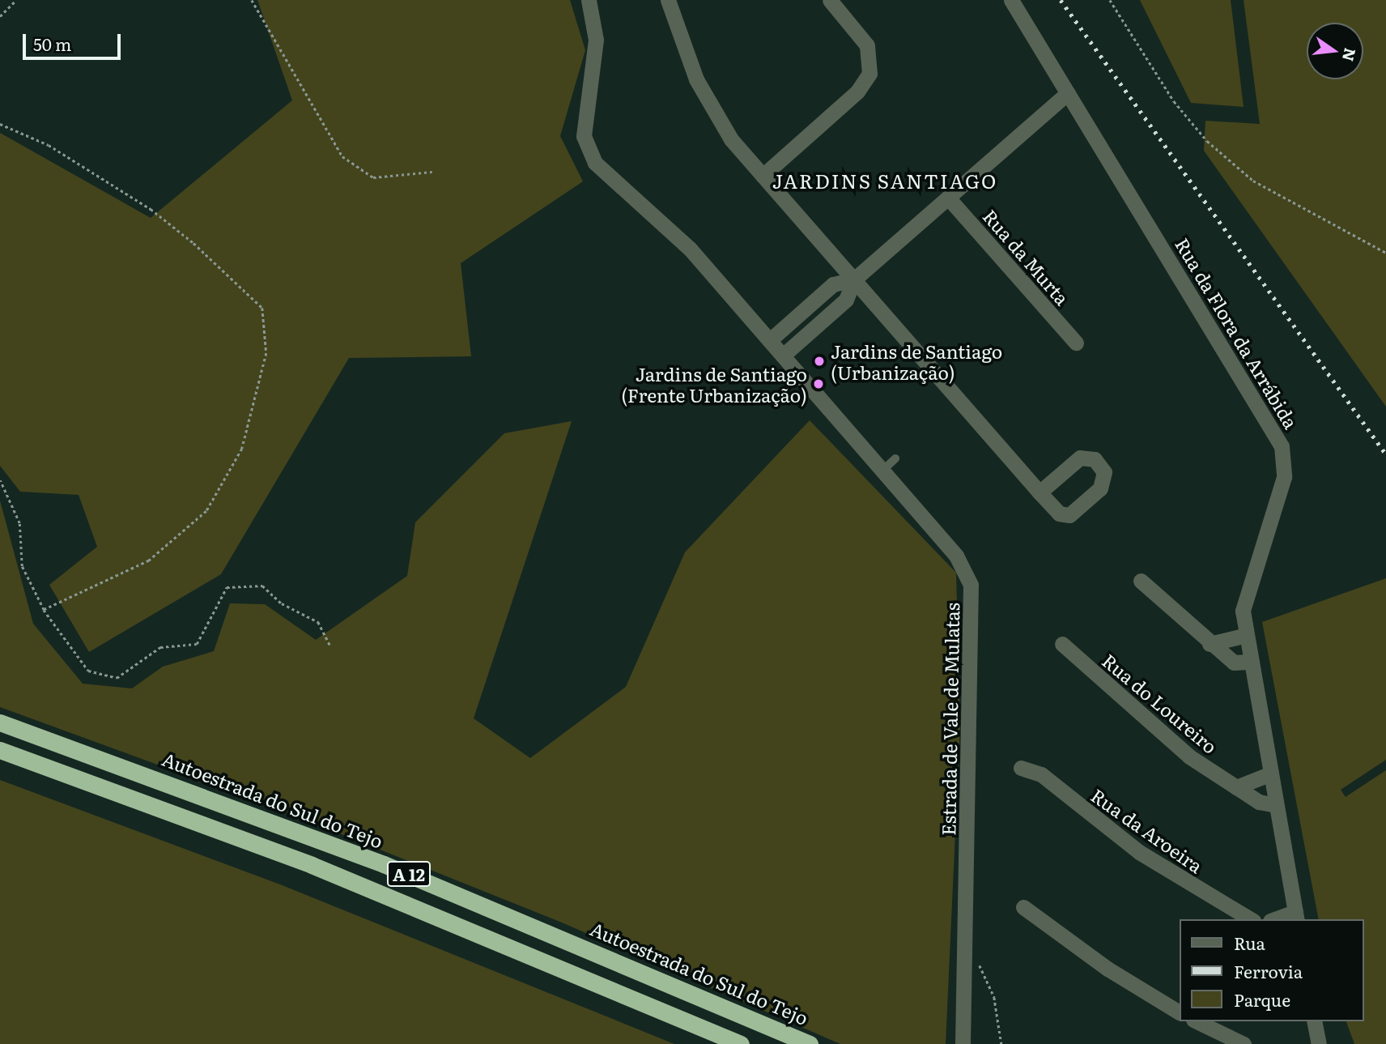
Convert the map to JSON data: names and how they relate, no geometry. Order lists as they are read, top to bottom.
{
  "streets": {
    "highway": ["Autoestrada do Sul do Tejo", "A 12"],
    "street": [
      "Rua da Murta",
      "Rua da Flora da Arrábida",
      "Rua do Loureiro",
      "Estrada de Vale de Mulatas",
      "Rua da Aroeira"
    ]
  },
  "crossings": [
    ["Rua da Flora da Arrábida", "Rua do Loureiro"]
  ],
  "districts": ["JARDINS SANTIAGO"],
  "places": ["Jardins de Santiago (Urbanização)", "Jardins de Santiago (Frente Urbanização)"],
  "legend": ["Rua", "Ferrovia", "Parque"],
  "scale_bar": "50 m",
  "north": "right"
}
